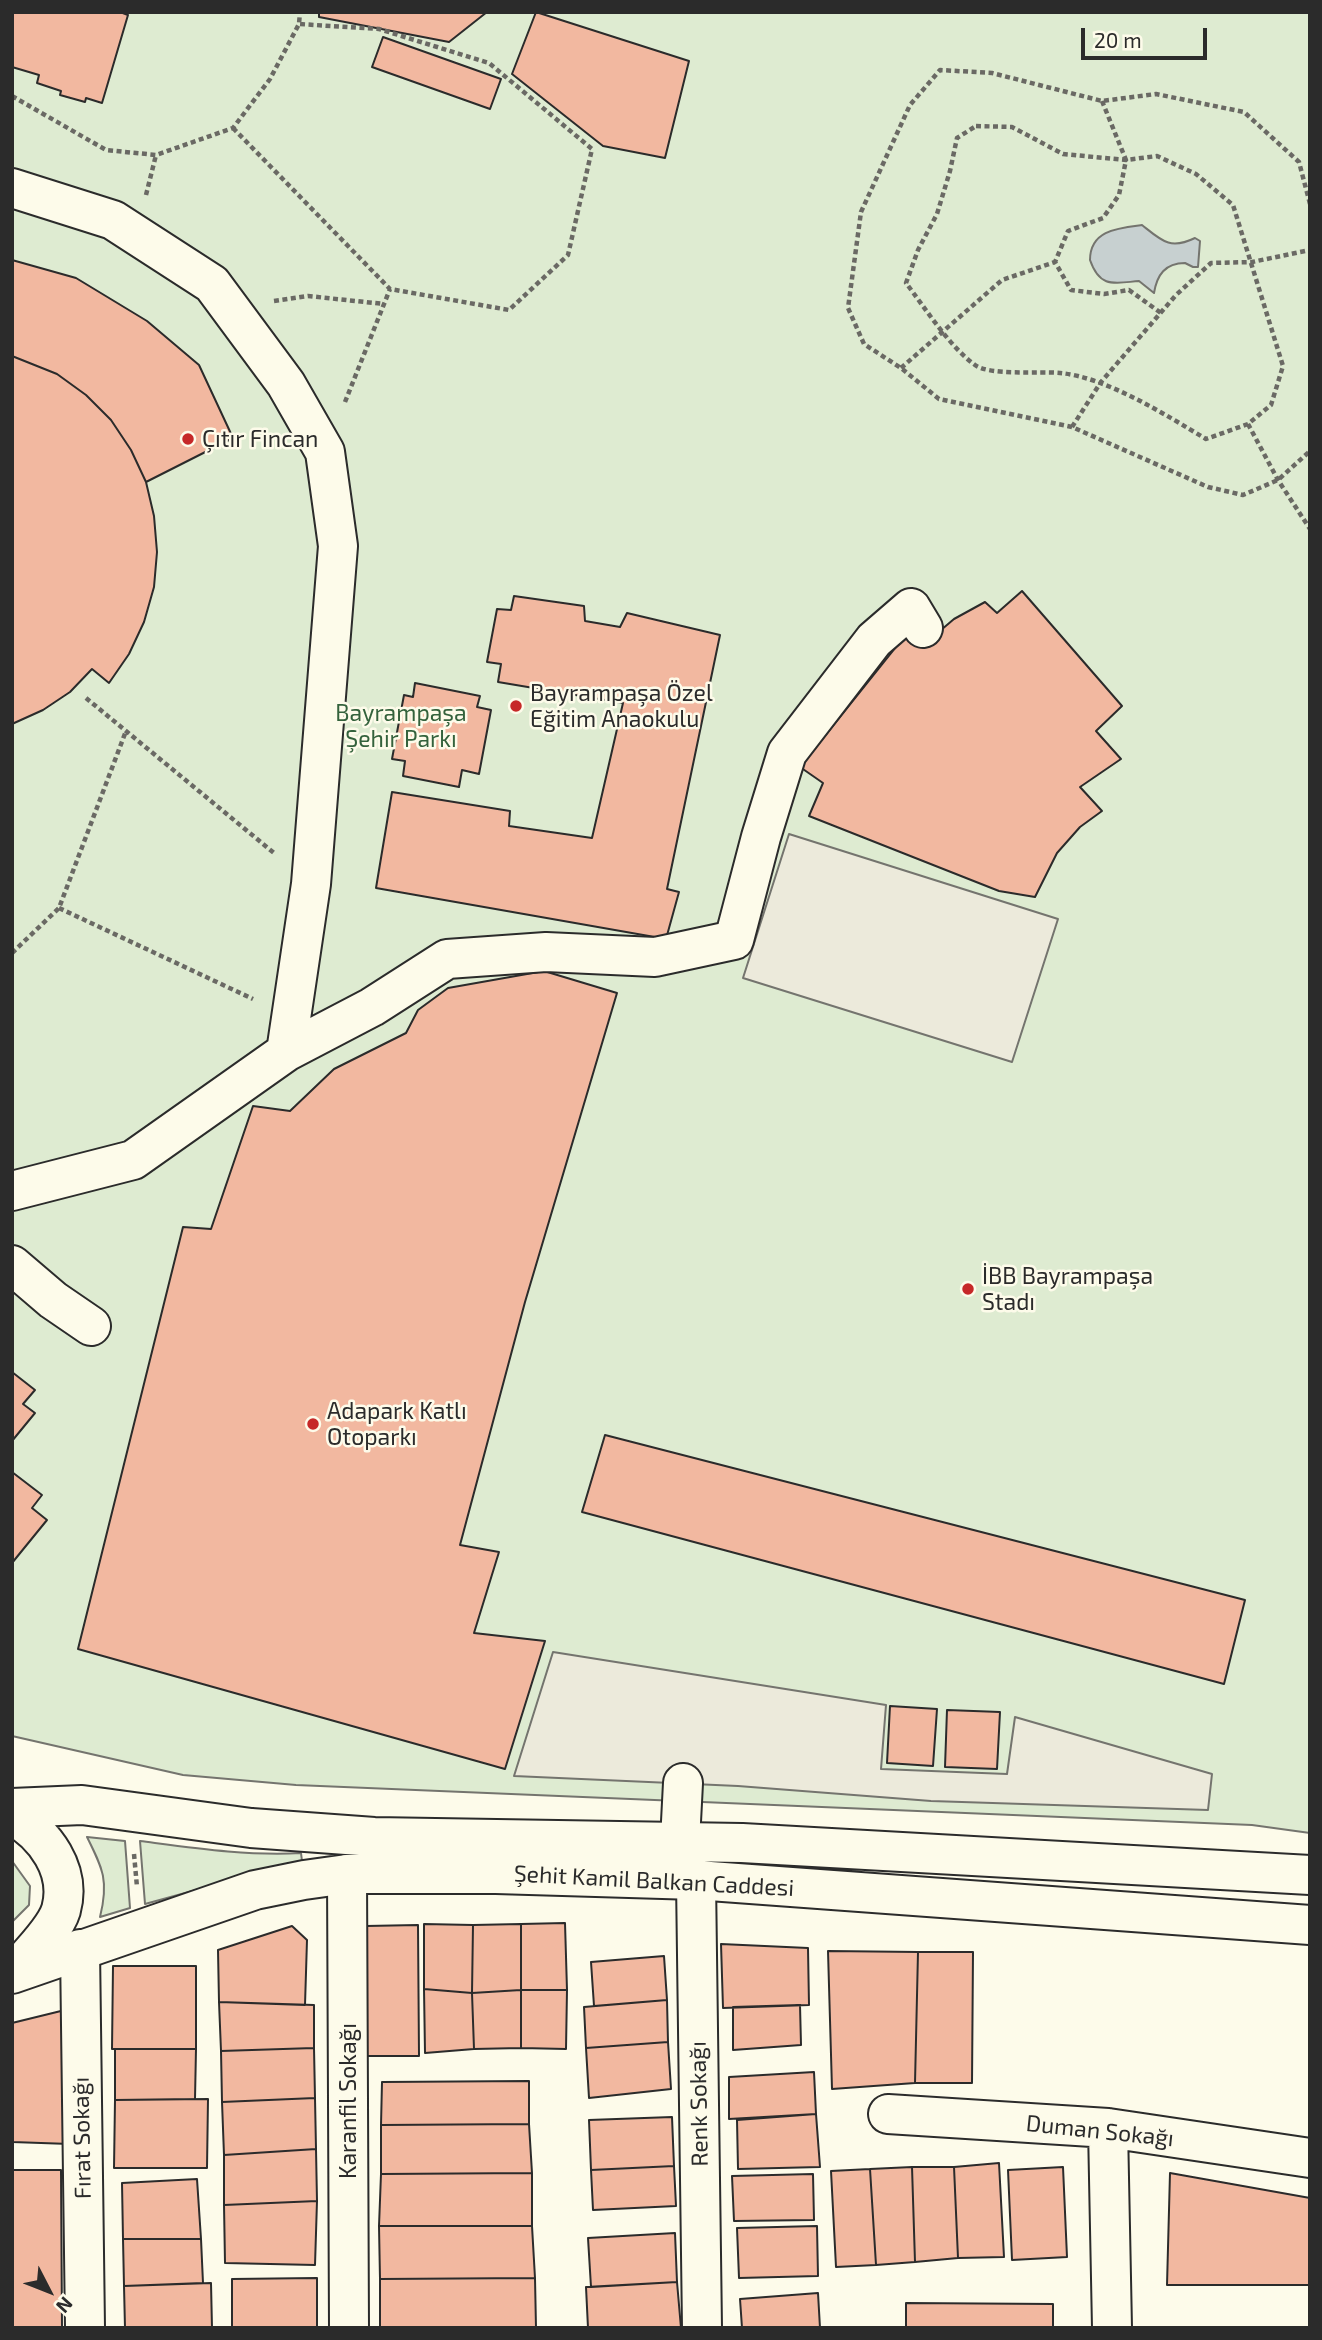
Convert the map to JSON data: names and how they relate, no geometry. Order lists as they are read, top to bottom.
{
  "streets": {
    "main road": [
      "Şehit Kamil Balkan Caddesi",
      "Karanfil Sokağı",
      "Renk Sokağı",
      "Duman Sokağı",
      "Fırat Sokağı"
    ]
  },
  "crossings": [
    ["Şehit Kamil Balkan Caddesi", "Karanfil Sokağı"],
    ["Şehit Kamil Balkan Caddesi", "Renk Sokağı"],
    ["Şehit Kamil Balkan Caddesi", "Fırat Sokağı"]
  ],
  "parks": ["Bayrampaşa Şehir Parkı"],
  "places": [
    "Çıtır Fincan",
    "Bayrampaşa Özel Eğitim Anaokulu",
    "İBB Bayrampaşa Stadı",
    "Adapark Katlı Otoparkı"
  ],
  "scale_bar": "20 m",
  "north": "bottom right"
}
